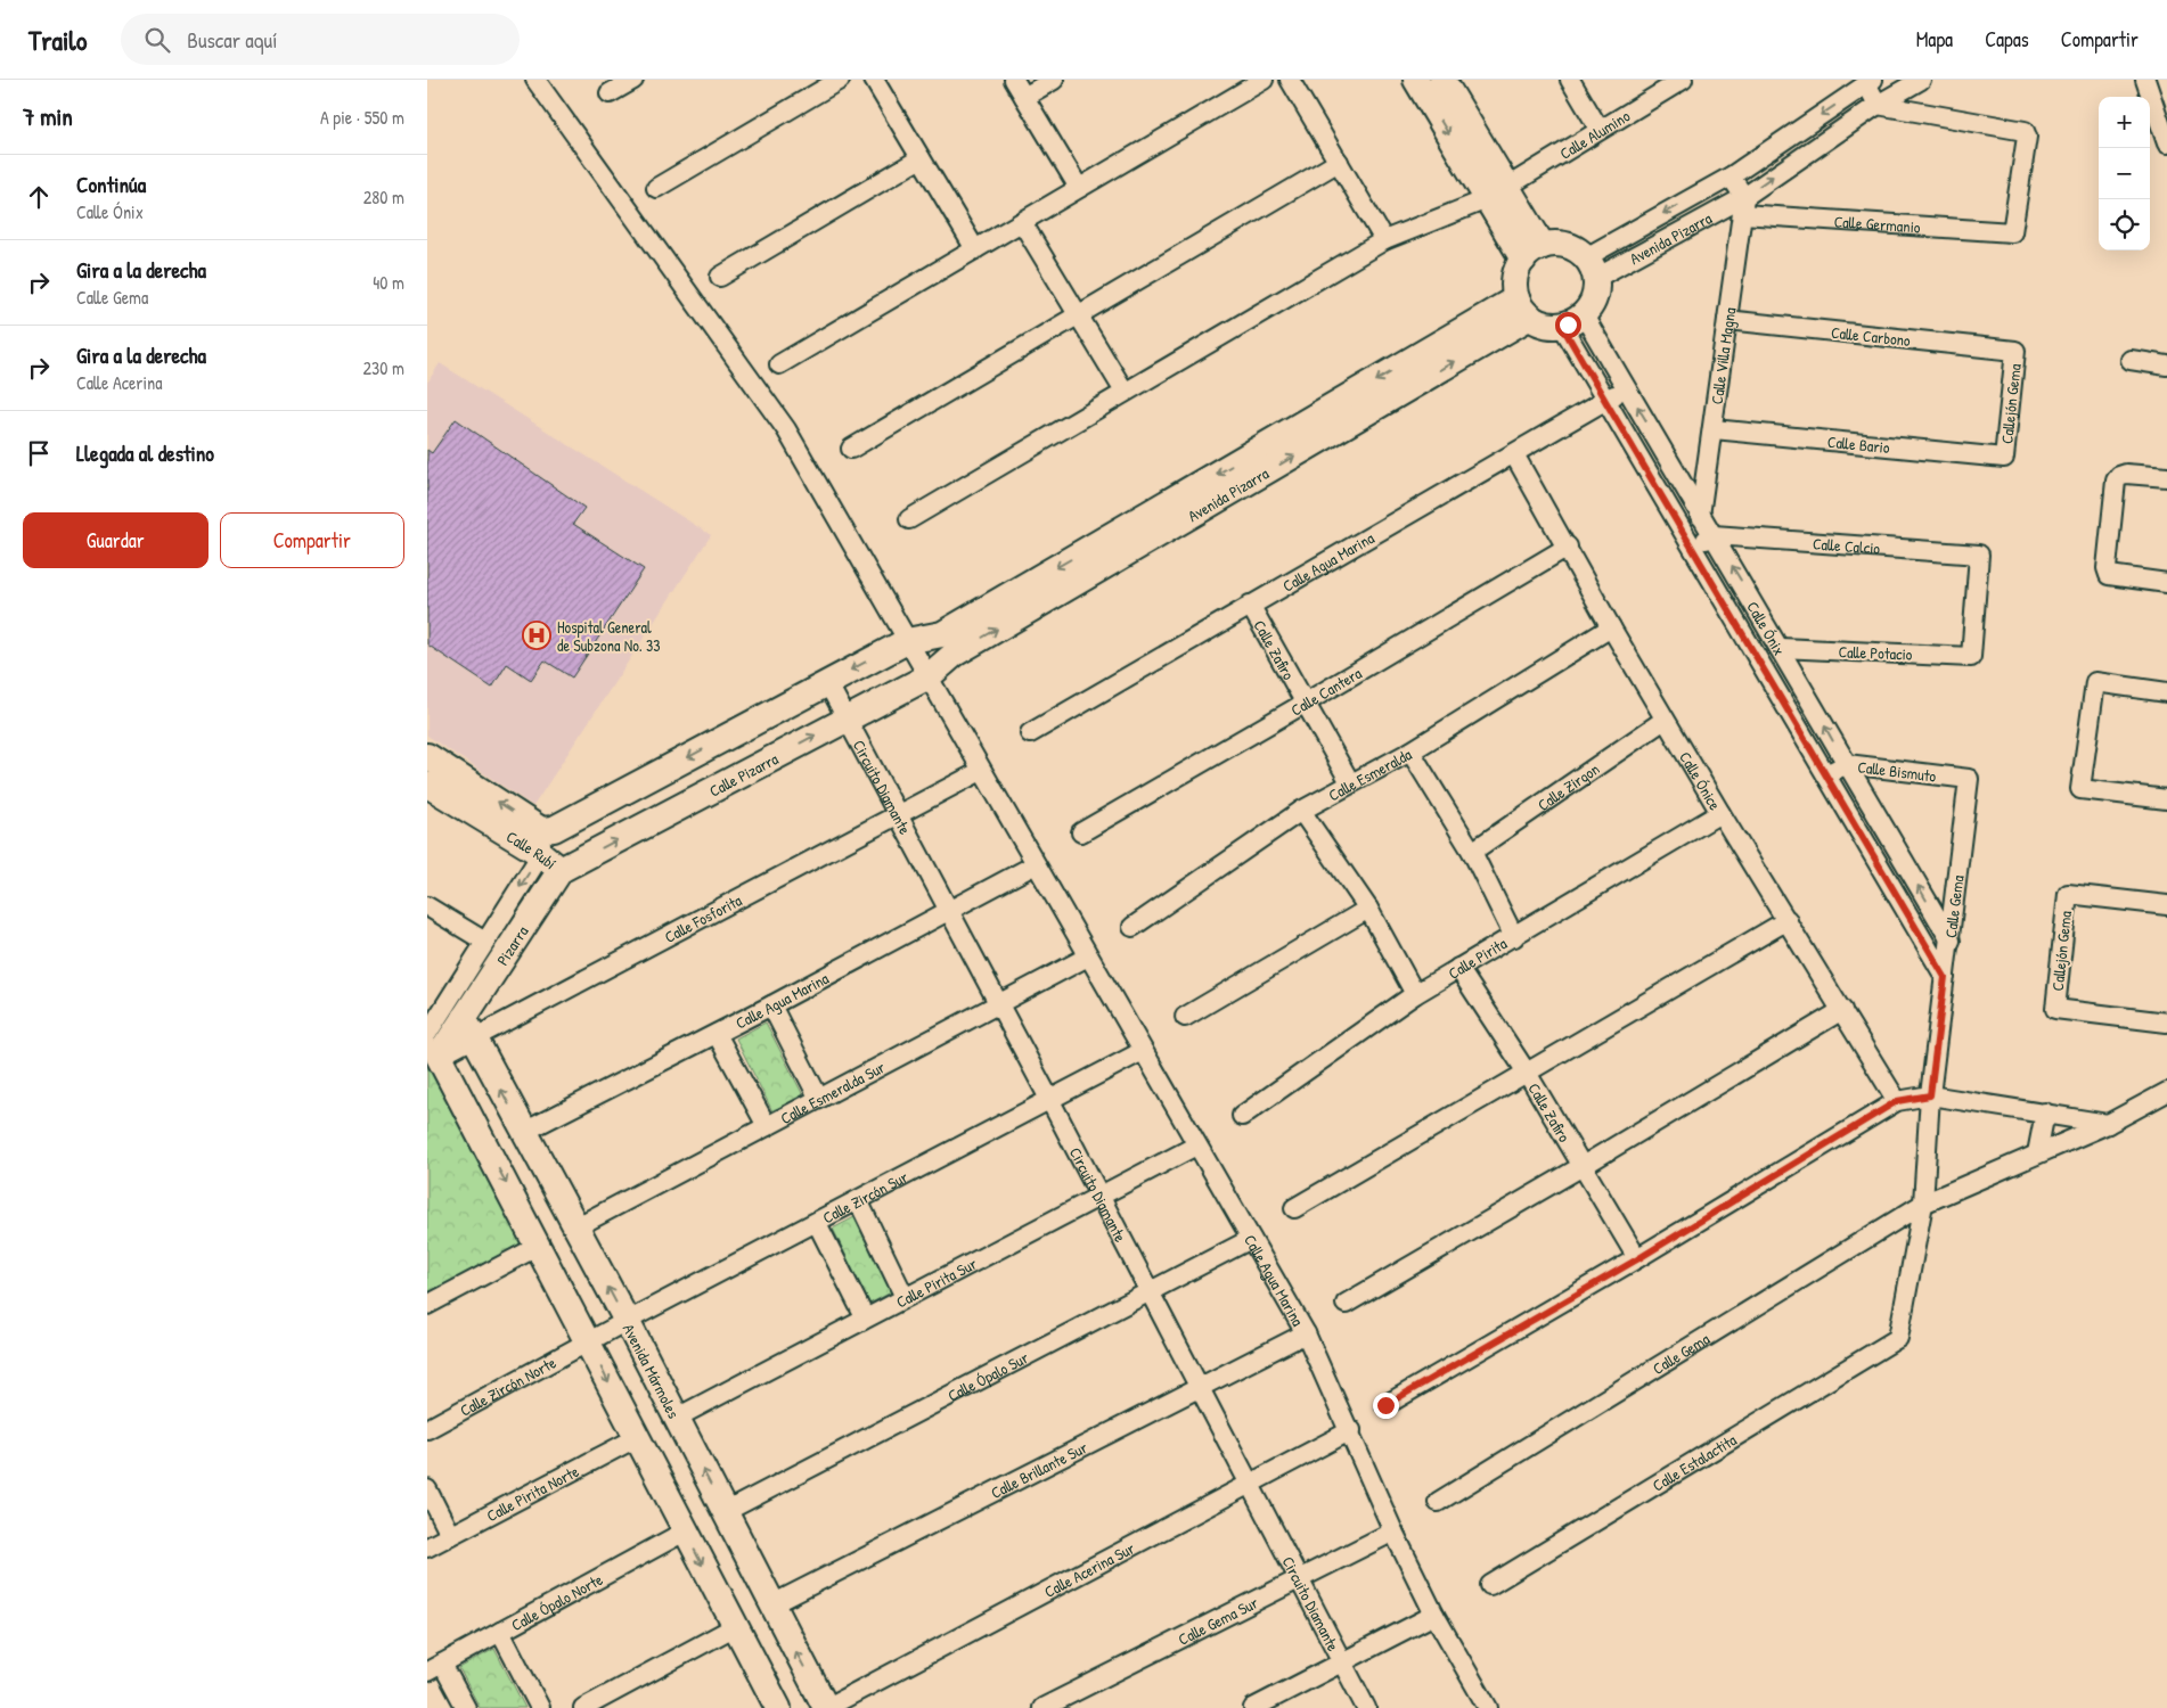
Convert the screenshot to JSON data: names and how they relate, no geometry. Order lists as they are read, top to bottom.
{
  "streets": {
    "street": [
      "Calle Alumino",
      "Calle Germanio",
      "Avenida Pizarra",
      "Calle Carbono",
      "Calle Villa Magna",
      "Callejón Gema",
      "Calle Bario",
      "Calle Calcio",
      "Calle Agua Marina",
      "Calle Ónix",
      "Calle Zafiro",
      "Calle Potacio",
      "Calle Cantera",
      "Calle Bismuto",
      "Calle Pizarra",
      "Calle Esmeralda",
      "Calle Ónice",
      "Calle Zirgon",
      "Circuito Diamante",
      "Calle Rubí",
      "Calle Gema",
      "Calle Fosforita",
      "Pizarra",
      "Calle Pirita",
      "Calle Esmeralda Sur",
      "Calle Zircón Sur",
      "Calle Pirita Sur",
      "Avenida Mármoles",
      "Calle Ópalo Sur",
      "Calle Zircón Norte",
      "Calle Estalactita",
      "Calle Brillante Sur",
      "Calle Pirita Norte",
      "Calle Acerina Sur",
      "Calle Ópalo Norte",
      "Calle Gema Sur"
    ]
  },
  "crossings": [
    ["Calle Germanio", "Avenida Pizarra"],
    ["Calle Germanio", "Calle Villa Magna"],
    ["Avenida Pizarra", "Calle Villa Magna"],
    ["Avenida Pizarra", "Calle Agua Marina"],
    ["Avenida Pizarra", "Calle Ónix"],
    ["Avenida Pizarra", "Calle Pizarra"],
    ["Calle Carbono", "Calle Villa Magna"],
    ["Calle Carbono", "Callejón Gema"],
    ["Calle Villa Magna", "Calle Bario"],
    ["Calle Villa Magna", "Calle Ónix"],
    ["Callejón Gema", "Calle Bario"],
    ["Calle Calcio", "Calle Ónix"],
    ["Calle Calcio", "Calle Potacio"],
    ["Calle Agua Marina", "Calle Ónix"],
    ["Calle Agua Marina", "Calle Zafiro"],
    ["Calle Agua Marina", "Calle Pizarra"],
    ["Calle Agua Marina", "Calle Ónice"],
    ["Calle Agua Marina", "Circuito Diamante"],
    ["Calle Agua Marina", "Calle Fosforita"],
    ["Calle Agua Marina", "Calle Esmeralda Sur"],
    ["Calle Agua Marina", "Calle Zircón Sur"],
    ["Calle Agua Marina", "Calle Pirita Sur"],
    ["Calle Agua Marina", "Avenida Mármoles"],
    ["Calle Agua Marina", "Calle Ópalo Sur"],
    ["Calle Agua Marina", "Calle Brillante Sur"],
    ["Calle Agua Marina", "Calle Acerina Sur"],
    ["Calle Agua Marina", "Calle Gema Sur"],
    ["Calle Ónix", "Calle Potacio"],
    ["Calle Ónix", "Calle Bismuto"],
    ["Calle Ónix", "Calle Gema"],
    ["Calle Zafiro", "Calle Cantera"],
    ["Calle Zafiro", "Calle Esmeralda"],
    ["Calle Zafiro", "Calle Pirita"],
    ["Calle Cantera", "Calle Ónice"],
    ["Calle Bismuto", "Calle Gema"],
    ["Calle Pizarra", "Circuito Diamante"],
    ["Calle Pizarra", "Calle Rubí"],
    ["Calle Pizarra", "Pizarra"],
    ["Calle Esmeralda", "Calle Ónice"],
    ["Calle Ónice", "Calle Zirgon"],
    ["Calle Ónice", "Calle Pirita"],
    ["Circuito Diamante", "Calle Fosforita"],
    ["Circuito Diamante", "Calle Esmeralda Sur"],
    ["Circuito Diamante", "Calle Zircón Sur"],
    ["Circuito Diamante", "Calle Pirita Sur"],
    ["Circuito Diamante", "Calle Ópalo Sur"],
    ["Circuito Diamante", "Calle Brillante Sur"],
    ["Circuito Diamante", "Calle Acerina Sur"],
    ["Circuito Diamante", "Calle Gema Sur"],
    ["Calle Rubí", "Pizarra"],
    ["Calle Gema", "Calle Estalactita"],
    ["Calle Fosforita", "Pizarra"],
    ["Calle Fosforita", "Avenida Mármoles"],
    ["Pizarra", "Avenida Mármoles"],
    ["Calle Esmeralda Sur", "Avenida Mármoles"],
    ["Calle Zircón Sur", "Avenida Mármoles"],
    ["Calle Zircón Sur", "Calle Zircón Norte"],
    ["Calle Pirita Sur", "Avenida Mármoles"],
    ["Avenida Mármoles", "Calle Ópalo Sur"],
    ["Avenida Mármoles", "Calle Brillante Sur"],
    ["Avenida Mármoles", "Calle Acerina Sur"]
  ],
  "places": {
    "hospital": ["Hospital General de Subzona No. 33"]
  },
  "page": {
    "header": "Trailo",
    "search": "Buscar aquí",
    "nav": ["Mapa", "Capas", "Compartir"],
    "heading": ["7 min", "A pie · 550 m"],
    "map_buttons": ["+", "−"],
    "list": [
      ["Continúa", "Calle Ónix", "280 m"],
      ["Gira a la derecha", "Calle Gema", "40 m"],
      ["Gira a la derecha", "Calle Acerina", "230 m"],
      "Llegada al destino"
    ],
    "buttons": ["Guardar", "Compartir"]
  }
}
